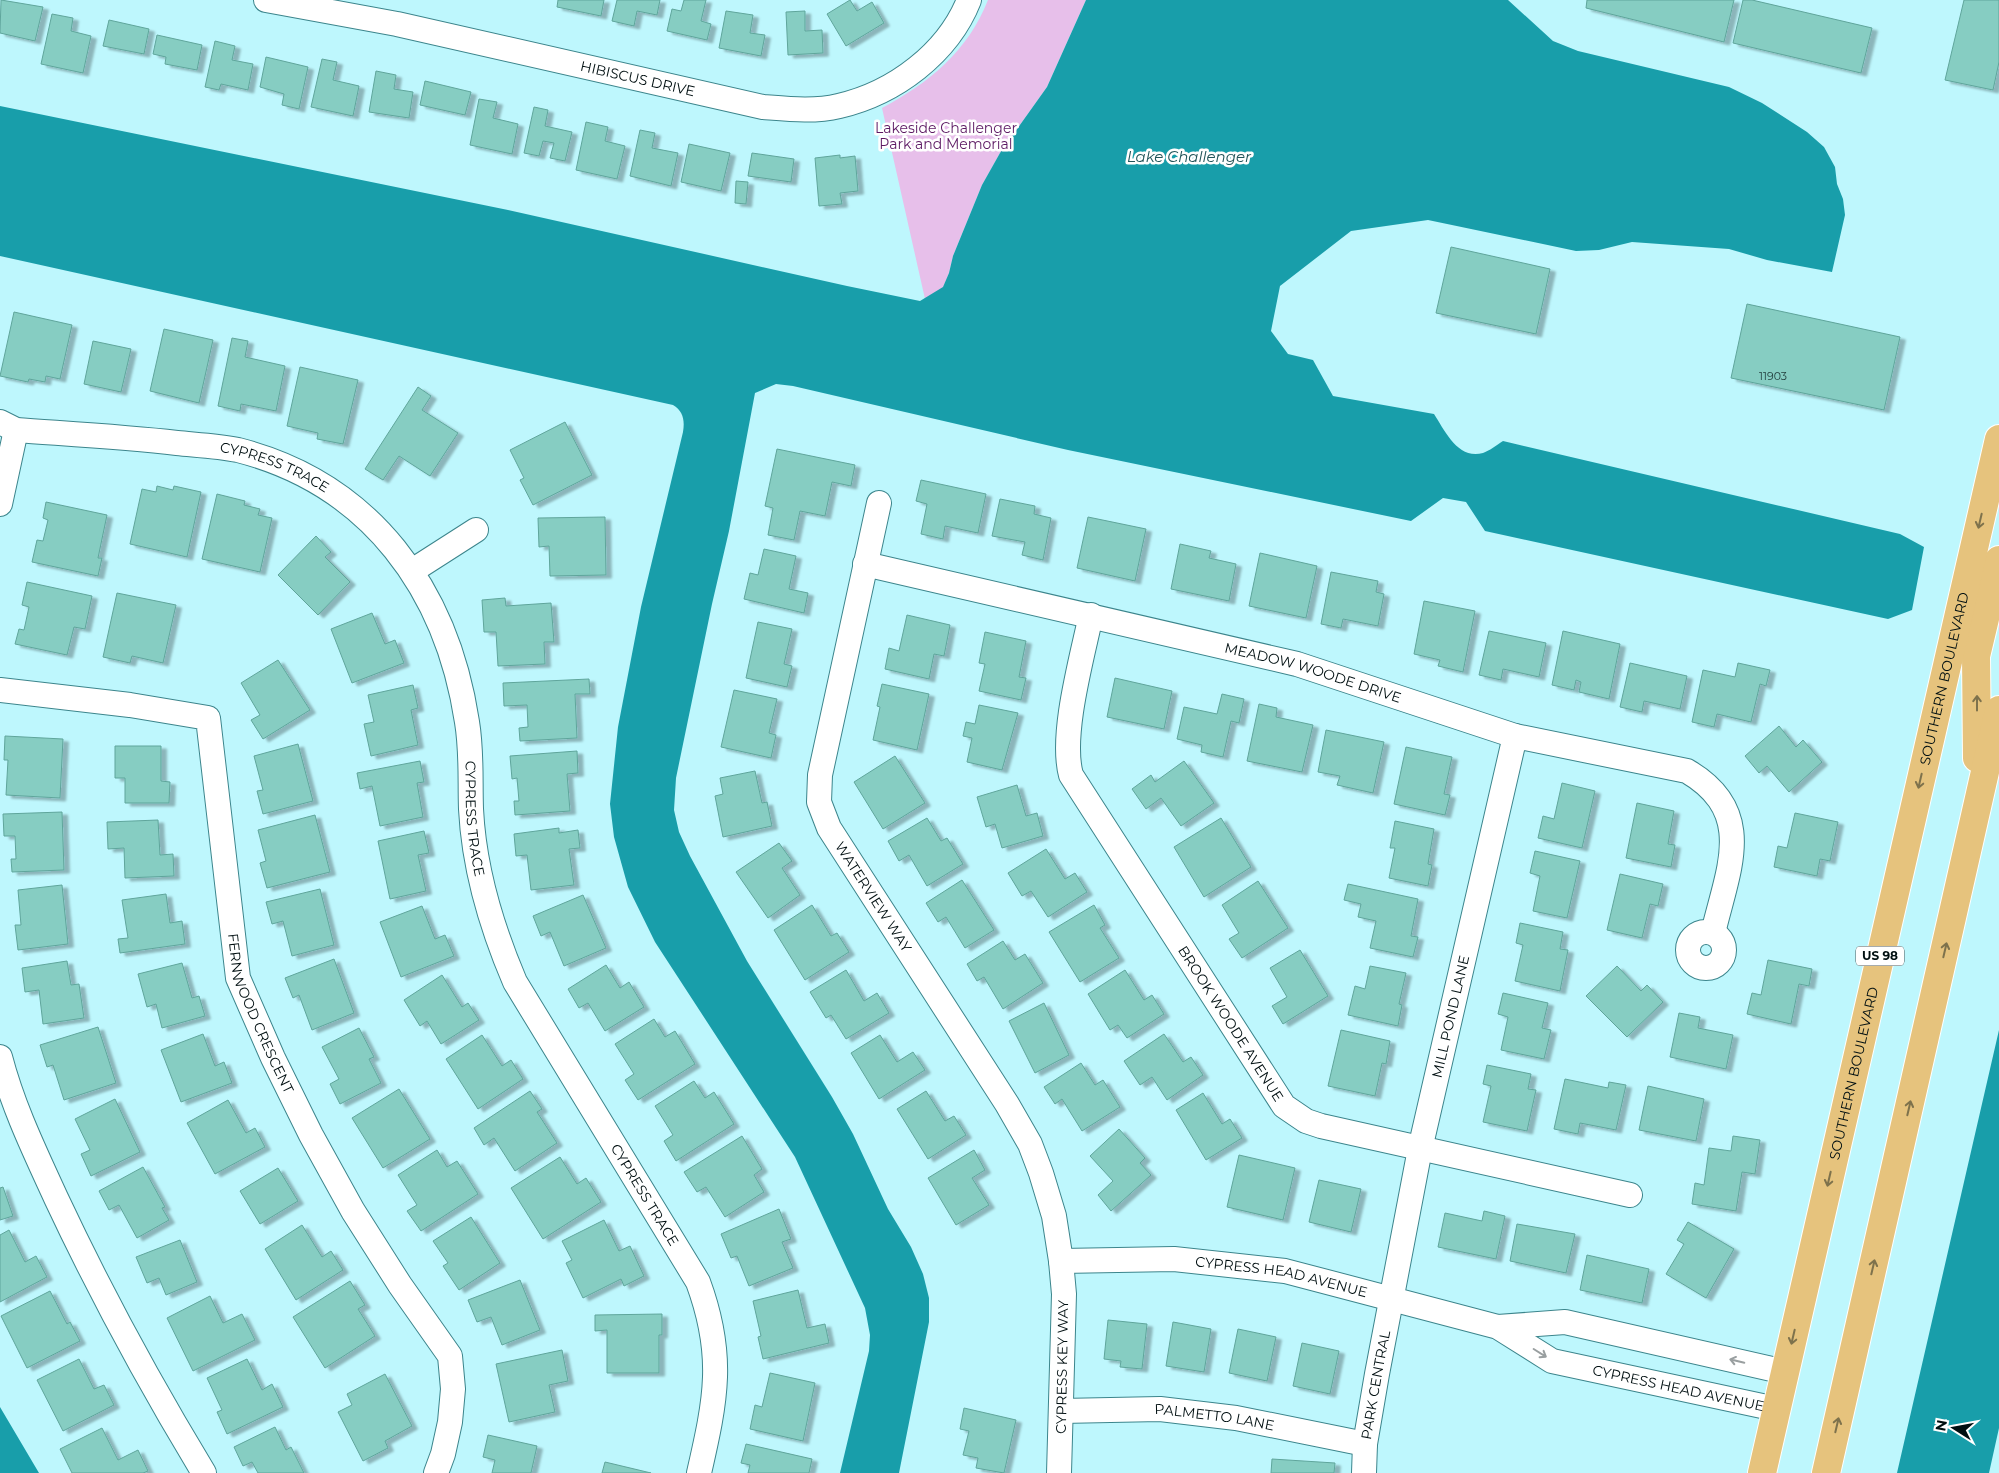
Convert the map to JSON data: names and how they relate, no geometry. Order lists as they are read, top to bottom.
{
  "streets": {
    "highway": ["SOUTHERN BOULEVARD", "US 98"],
    "street": [
      "HIBISCUS DRIVE",
      "CYPRESS TRACE",
      "MEADOW WOODE DRIVE",
      "WATERVIEW WAY",
      "FERNWOOD CRESCENT",
      "MILL POND LANE",
      "BROOK WOODE AVENUE",
      "CYPRESS HEAD AVENUE",
      "CYPRESS KEY WAY",
      "PARK CENTRAL",
      "PALMETTO LANE"
    ]
  },
  "crossings": [
    ["MEADOW WOODE DRIVE", "WATERVIEW WAY"],
    ["MEADOW WOODE DRIVE", "MILL POND LANE"],
    ["MEADOW WOODE DRIVE", "BROOK WOODE AVENUE"],
    ["SOUTHERN BOULEVARD", "CYPRESS HEAD AVENUE"],
    ["WATERVIEW WAY", "CYPRESS HEAD AVENUE"],
    ["WATERVIEW WAY", "CYPRESS KEY WAY"],
    ["MILL POND LANE", "BROOK WOODE AVENUE"],
    ["MILL POND LANE", "CYPRESS HEAD AVENUE"],
    ["MILL POND LANE", "PARK CENTRAL"],
    ["CYPRESS HEAD AVENUE", "CYPRESS KEY WAY"],
    ["CYPRESS HEAD AVENUE", "PARK CENTRAL"],
    ["CYPRESS KEY WAY", "PALMETTO LANE"],
    ["PARK CENTRAL", "PALMETTO LANE"]
  ],
  "water": ["Lake Challenger"],
  "parks": ["Lakeside Challenger Park and Memorial"],
  "house_numbers": ["11903"],
  "north": "left"
}
